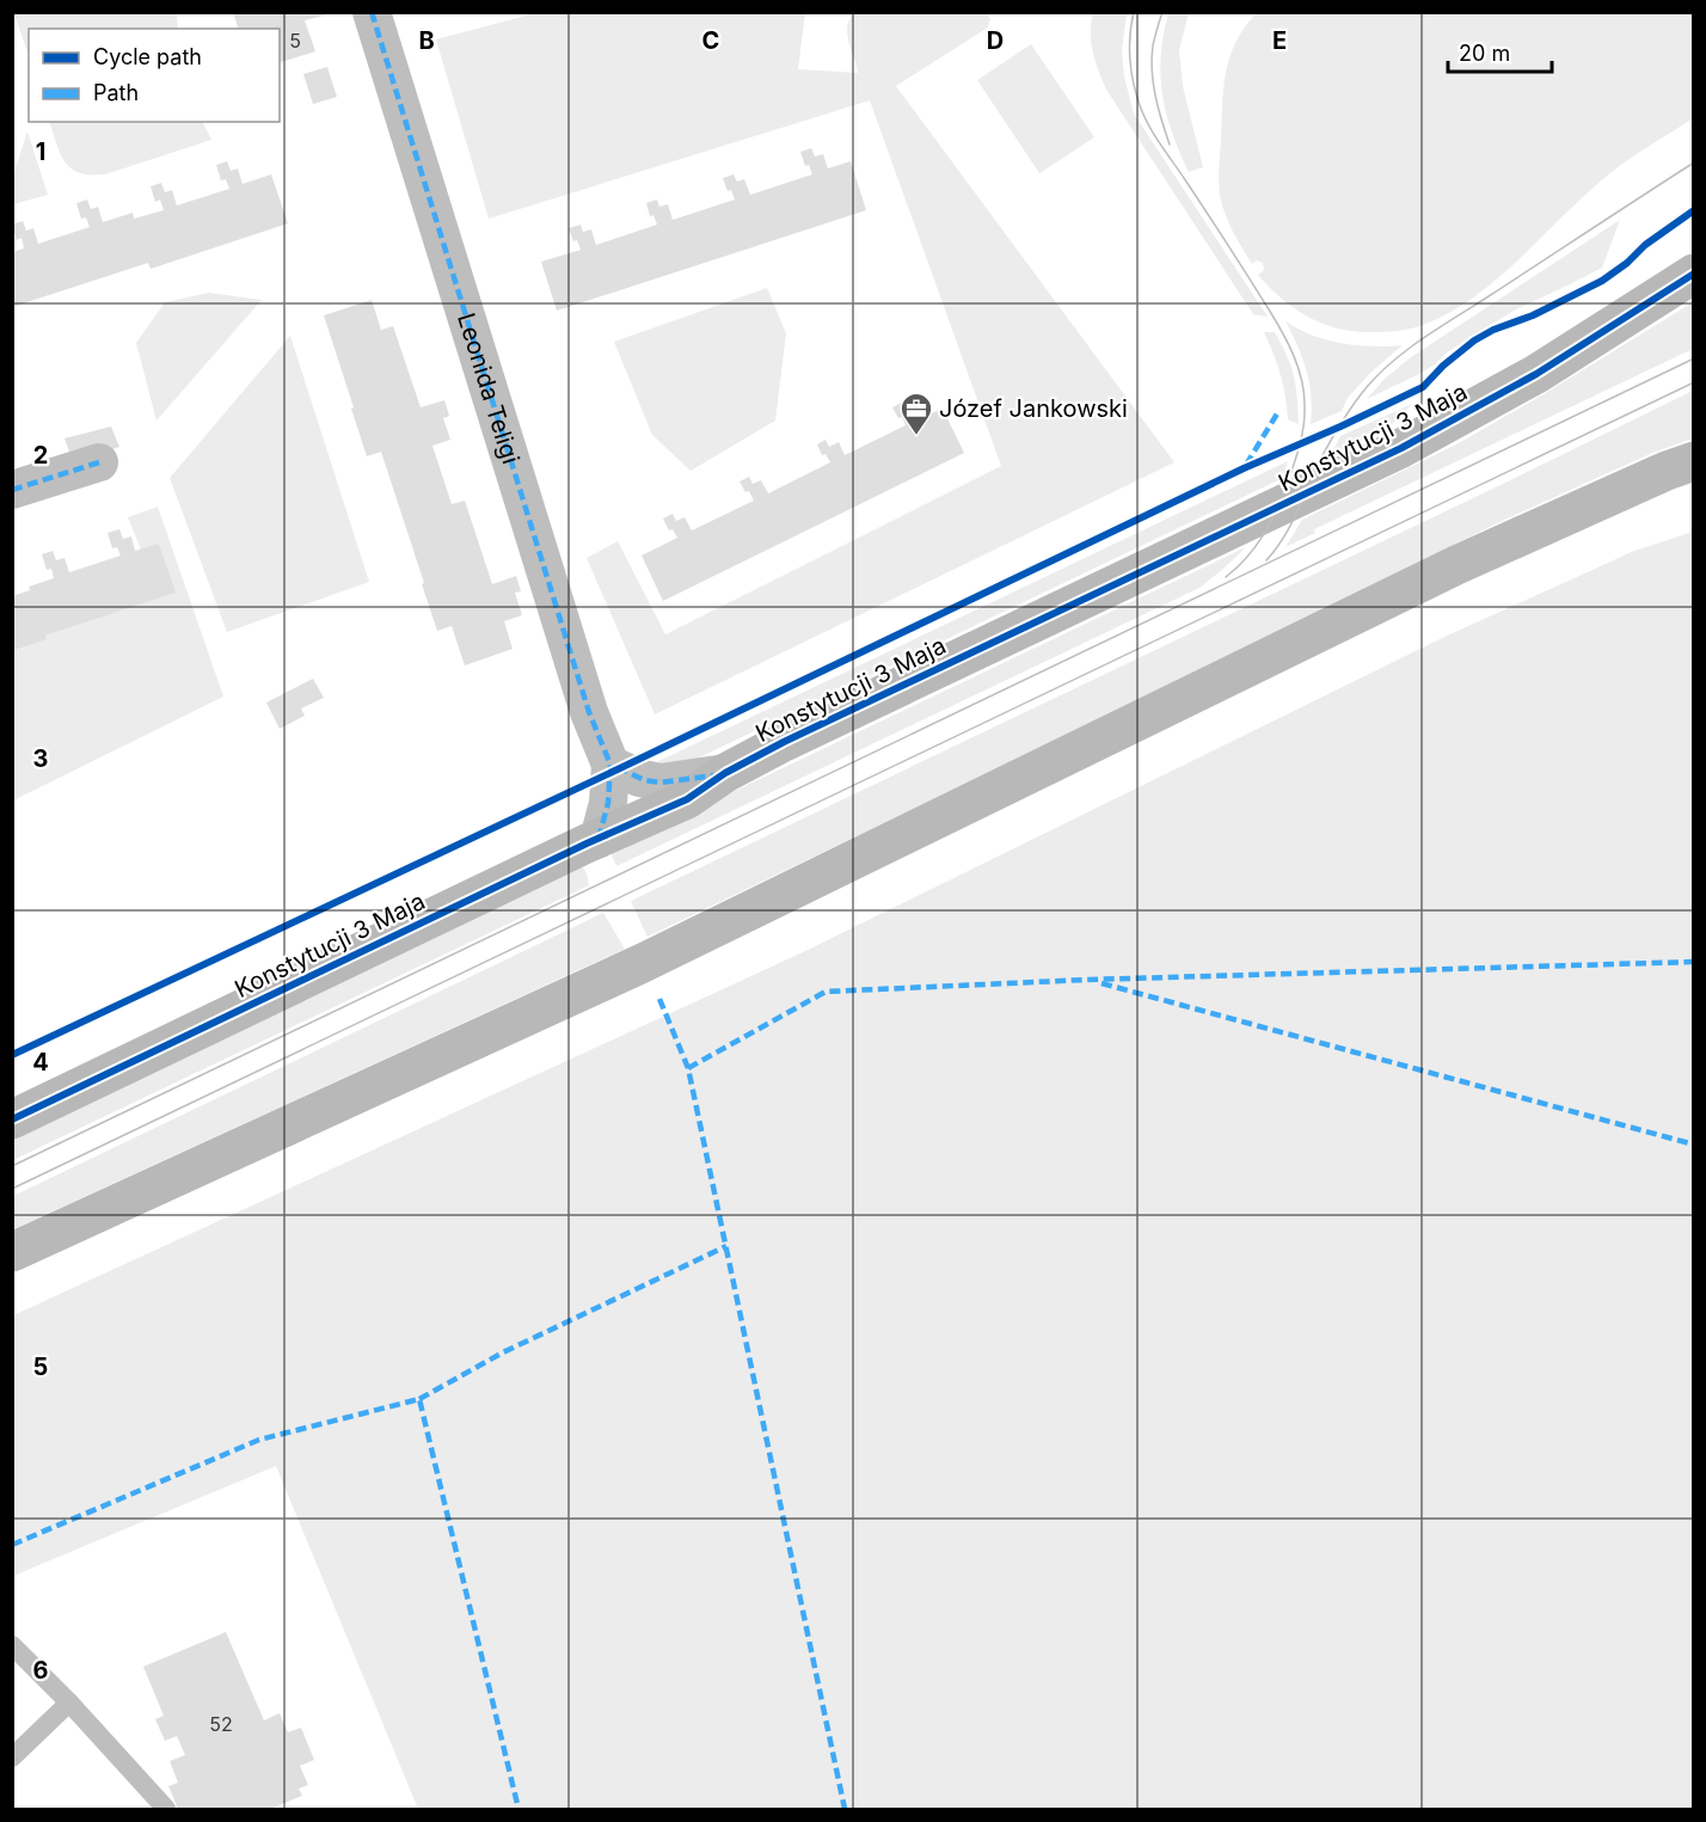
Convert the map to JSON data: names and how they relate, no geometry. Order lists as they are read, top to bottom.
{
  "streets": {
    "street": ["Leonida Teligi", "Konstytucji 3 Maja"]
  },
  "crossings": [
    ["Leonida Teligi", "Konstytucji 3 Maja"]
  ],
  "places": {
    "office": ["Józef Jankowski"]
  },
  "house_numbers": ["5", "52"],
  "legend": ["Cycle path", "Path"],
  "scale_bar": "20 m",
  "grid": {
    "columns": [
      "B",
      "C",
      "D",
      "E"
    ],
    "rows": [
      "1",
      "2",
      "3",
      "4",
      "5",
      "6"
    ]
  }
}
